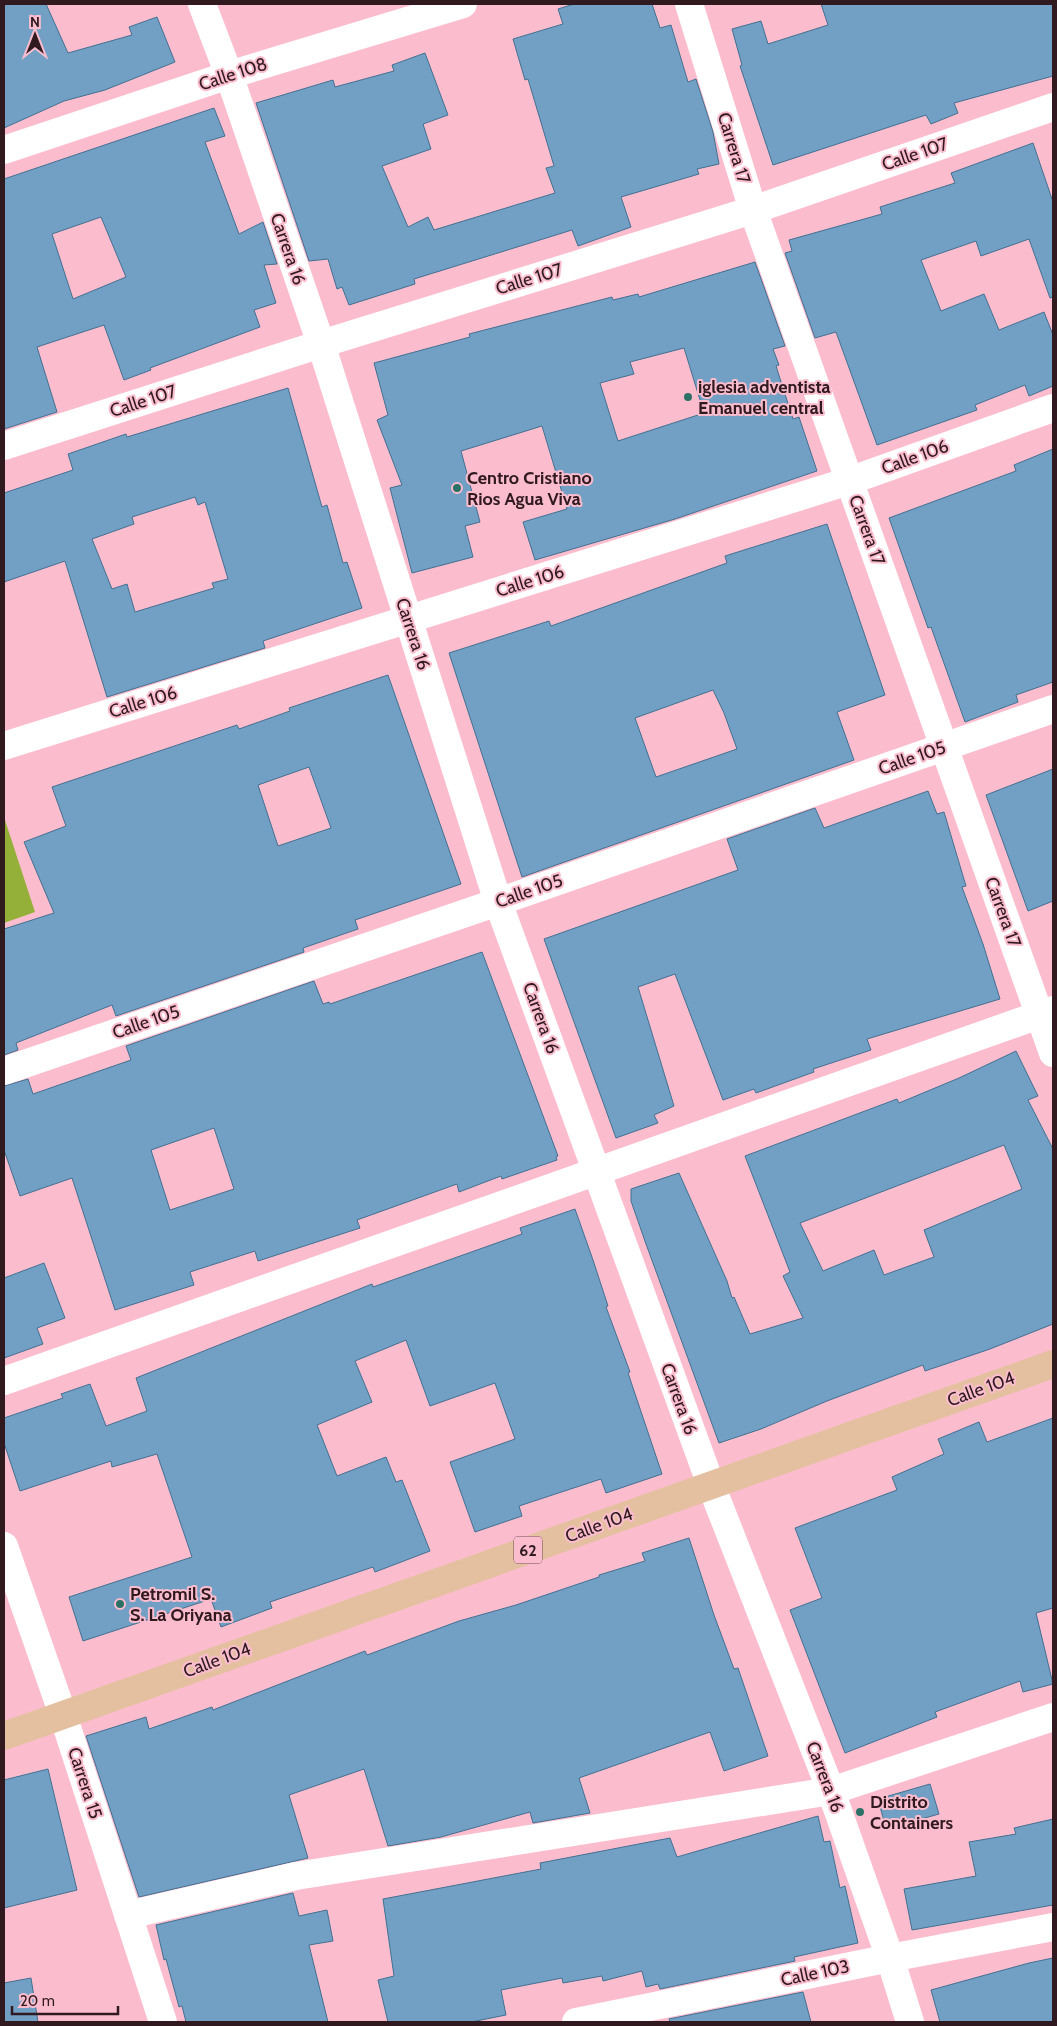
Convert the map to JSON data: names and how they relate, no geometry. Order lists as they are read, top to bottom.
{
  "streets": {
    "main road": ["Calle 104", "62"],
    "street": [
      "Calle 108",
      "Carrera 17",
      "Calle 107",
      "Carrera 16",
      "Calle 106",
      "Calle 105",
      "Carrera 15",
      "Calle 103"
    ]
  },
  "crossings": [
    ["Calle 108", "Carrera 16"],
    ["Carrera 17", "Calle 107"],
    ["Carrera 17", "Calle 106"],
    ["Carrera 17", "Calle 105"],
    ["Calle 107", "Carrera 16"],
    ["Carrera 16", "Calle 106"],
    ["Carrera 16", "Calle 105"],
    ["Carrera 16", "Calle 104"],
    ["Carrera 16", "Calle 103"],
    ["Calle 104", "Carrera 15"]
  ],
  "places": [
    "iglesia adventista Emanuel central",
    "Centro Cristiano Rios Agua Viva",
    "Petromil S. S. La Oriyana",
    "Distrito Containers"
  ],
  "scale_bar": "20 m",
  "north": "top"
}
